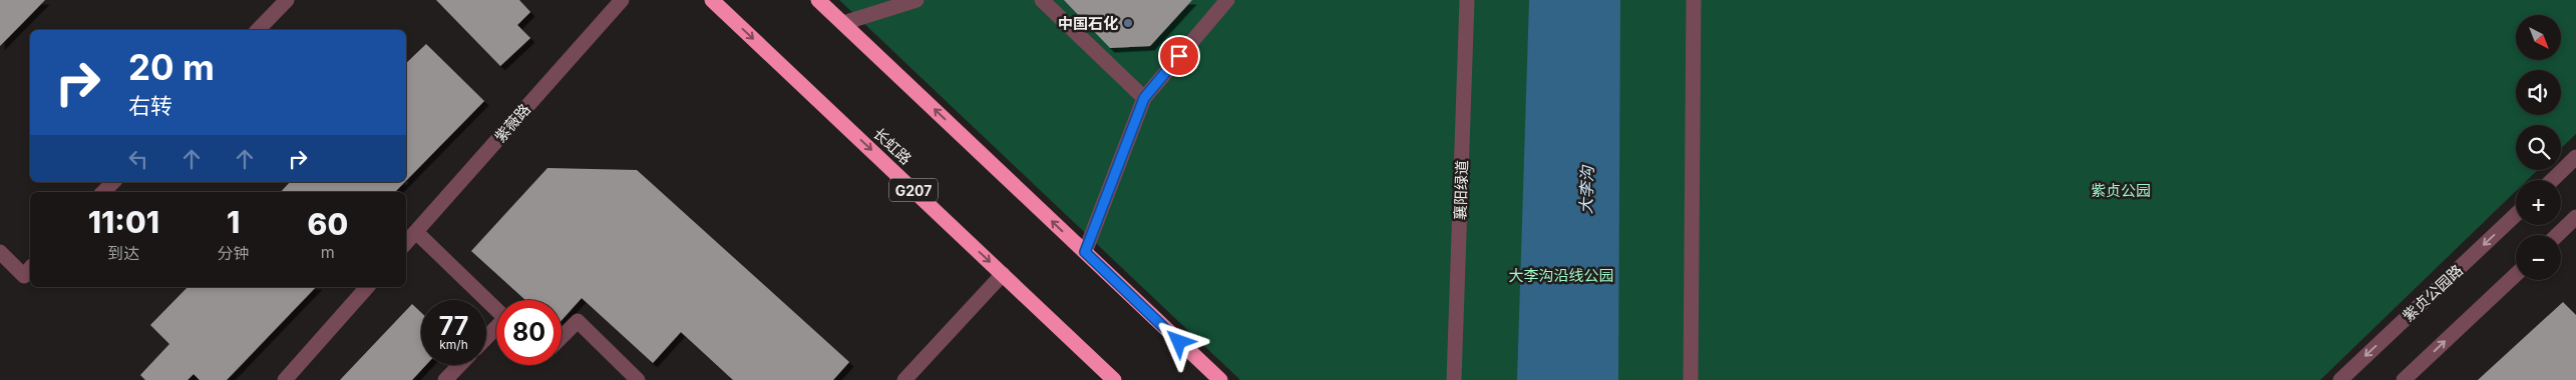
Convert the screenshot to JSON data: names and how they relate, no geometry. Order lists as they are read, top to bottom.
{
  "streets": {
    "highway": ["长虹路", "G207"],
    "street": ["紫薇路", "襄阳绿道", "紫贞公园路"]
  },
  "water": ["大李沟"],
  "parks": ["紫贞公园", "大李沟沿线公园"],
  "places": ["中国石化"],
  "north": "bottom right",
  "page": {
    "map_buttons": ["+", "−"],
    "turn": ["20 m", "右转"],
    "eta": [
      "11:01",
      "到达",
      "1",
      "分钟",
      "60",
      "m"
    ],
    "speed": "77 km/h",
    "limit": "80"
  }
}
